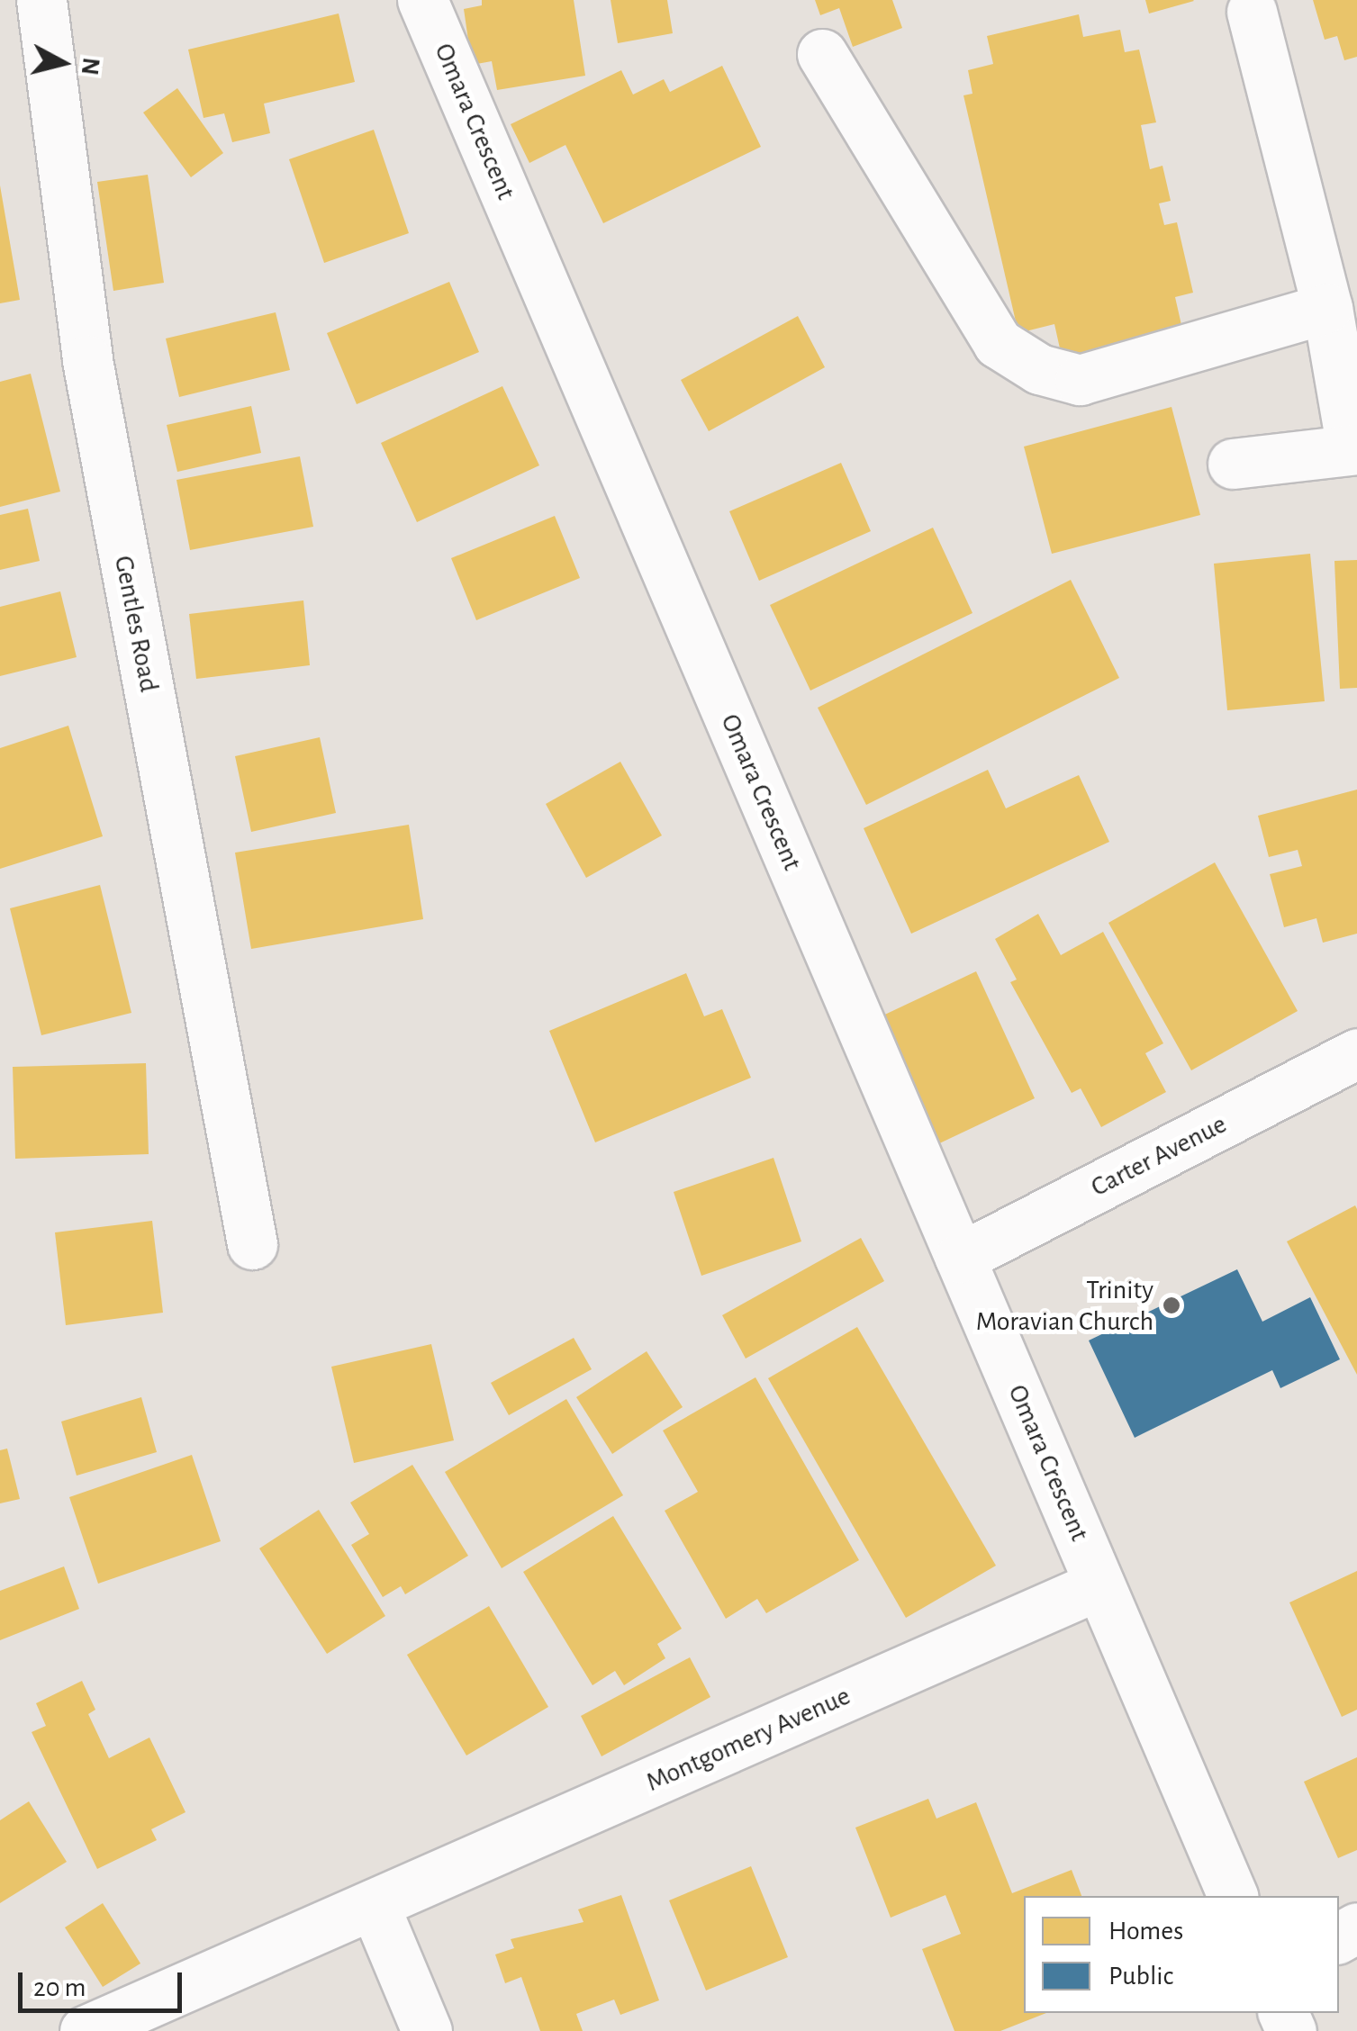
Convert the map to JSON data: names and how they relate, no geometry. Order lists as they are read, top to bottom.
{
  "streets": {
    "street": [
      "Omara Crescent",
      "Gentles Road",
      "Carter Avenue",
      "Montgomery Avenue"
    ]
  },
  "crossings": [
    ["Omara Crescent", "Carter Avenue"],
    ["Omara Crescent", "Montgomery Avenue"]
  ],
  "places": ["Trinity Moravian Church"],
  "legend": ["Homes", "Public"],
  "scale_bar": "20 m",
  "north": "right"
}
